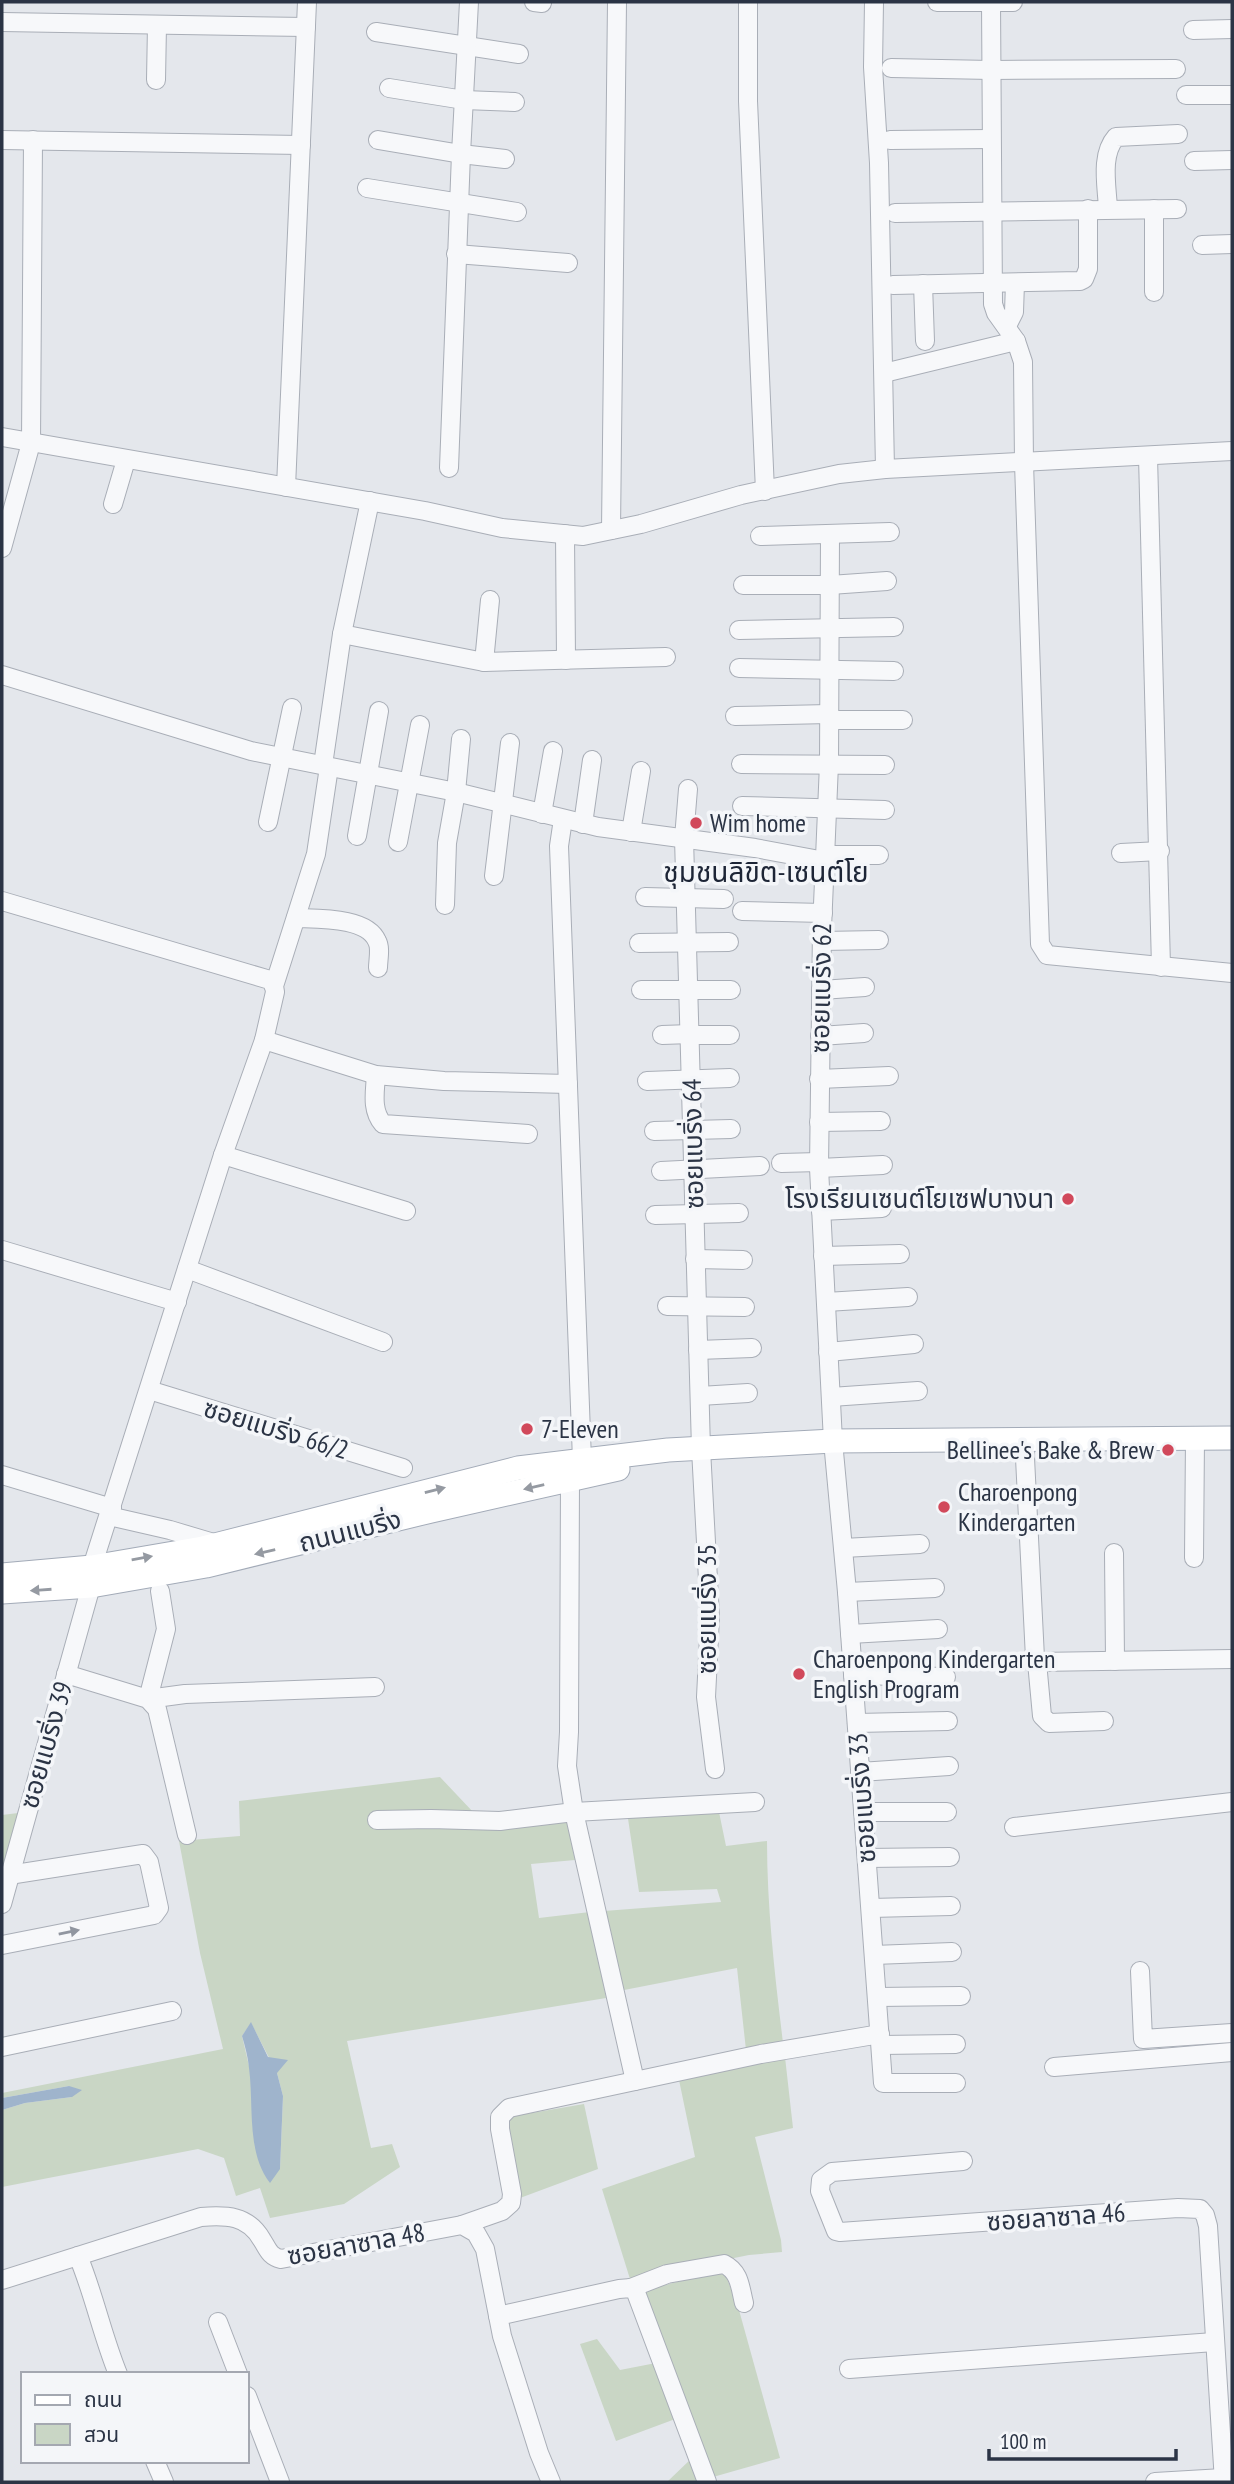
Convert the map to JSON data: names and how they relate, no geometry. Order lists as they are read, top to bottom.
{
  "streets": {
    "main road": ["ถนนแบริ่ง"],
    "street": [
      "ซอยแบริ่ง 62",
      "ซอยแบริ่ง 64",
      "ซอยแบริ่ง 66/2",
      "ซอยแบริ่ง 35",
      "ซอยแบริ่ง 39",
      "ซอยแบริ่ง 33",
      "ซอยลาซาล 46",
      "ซอยลาซาล 48"
    ]
  },
  "crossings": [
    ["ซอยแบริ่ง 62", "ถนนแบริ่ง"],
    ["ซอยแบริ่ง 62", "ซอยแบริ่ง 33"],
    ["ซอยแบริ่ง 64", "ถนนแบริ่ง"],
    ["ซอยแบริ่ง 64", "ซอยแบริ่ง 35"],
    ["ซอยแบริ่ง 66/2", "ซอยแบริ่ง 39"],
    ["ถนนแบริ่ง", "ซอยแบริ่ง 35"],
    ["ถนนแบริ่ง", "ซอยแบริ่ง 39"],
    ["ถนนแบริ่ง", "ซอยแบริ่ง 33"]
  ],
  "districts": ["ชุมชนลิขิต-เซนต์โย"],
  "places": [
    "Wim home",
    "โรงเรียนเซนต์โยเซฟบางนา",
    "7-Eleven",
    "Bellinee's Bake & Brew",
    "Charoenpong Kindergarten",
    "Charoenpong Kindergarten English Program"
  ],
  "legend": ["ถนน", "สวน"],
  "scale_bar": "100 m"
}
